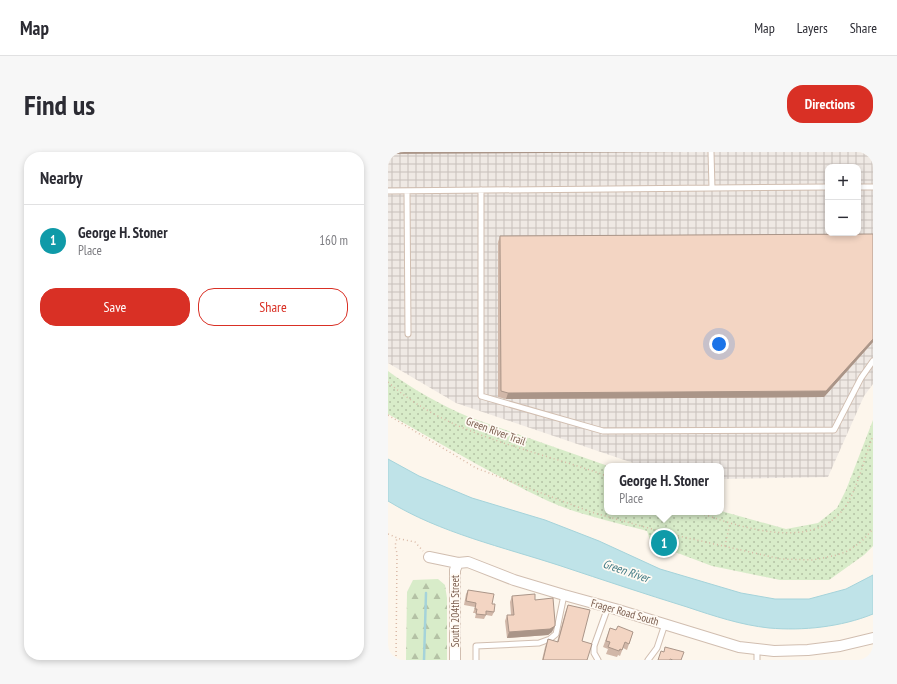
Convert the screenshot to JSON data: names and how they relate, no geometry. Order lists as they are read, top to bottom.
{
  "streets": {
    "street": ["South 204th Street", "Frager Road South"],
    "path": ["Green River Trail"]
  },
  "crossings": [
    ["South 204th Street", "Frager Road South"]
  ],
  "water": ["Green River"],
  "page": {
    "header": "Map",
    "nav": ["Map", "Layers", "Share"],
    "buttons": [
      "Directions",
      ["Save", "Share"]
    ],
    "title": "Find us",
    "heading": "Nearby",
    "map_buttons": ["+", "−"],
    "list": [
      {
        "mark": "1",
        "name": "George H. Stoner",
        "note": "Place",
        "value": "160 m"
      }
    ],
    "popup": ["George H. Stoner", "Place"],
    "pins": "1"
  }
}
